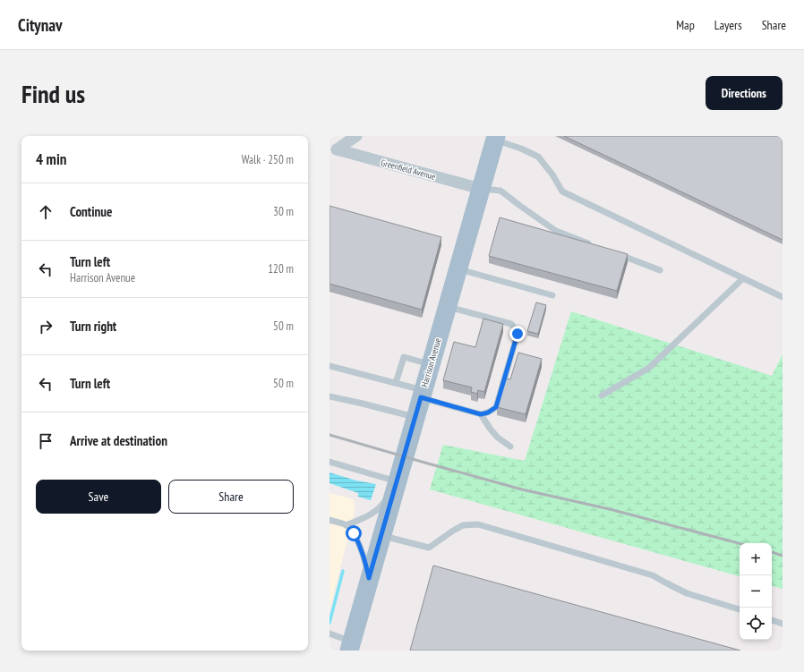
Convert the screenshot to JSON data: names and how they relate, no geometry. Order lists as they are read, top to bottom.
{
  "streets": {
    "main road": ["Harrison Avenue"],
    "street": ["Greenfield Avenue"]
  },
  "crossings": [
    ["Greenfield Avenue", "Harrison Avenue"]
  ],
  "page": {
    "header": "Citynav",
    "nav": ["Map", "Layers", "Share"],
    "buttons": [
      "Directions",
      ["Save", "Share"]
    ],
    "title": "Find us",
    "heading": ["4 min", "Walk · 250 m"],
    "list": [
      ["Continue", "30 m"],
      ["Turn left", "Harrison Avenue", "120 m"],
      ["Turn right", "50 m"],
      ["Turn left", "50 m"],
      "Arrive at destination"
    ],
    "map_buttons": ["+", "−"]
  }
}
